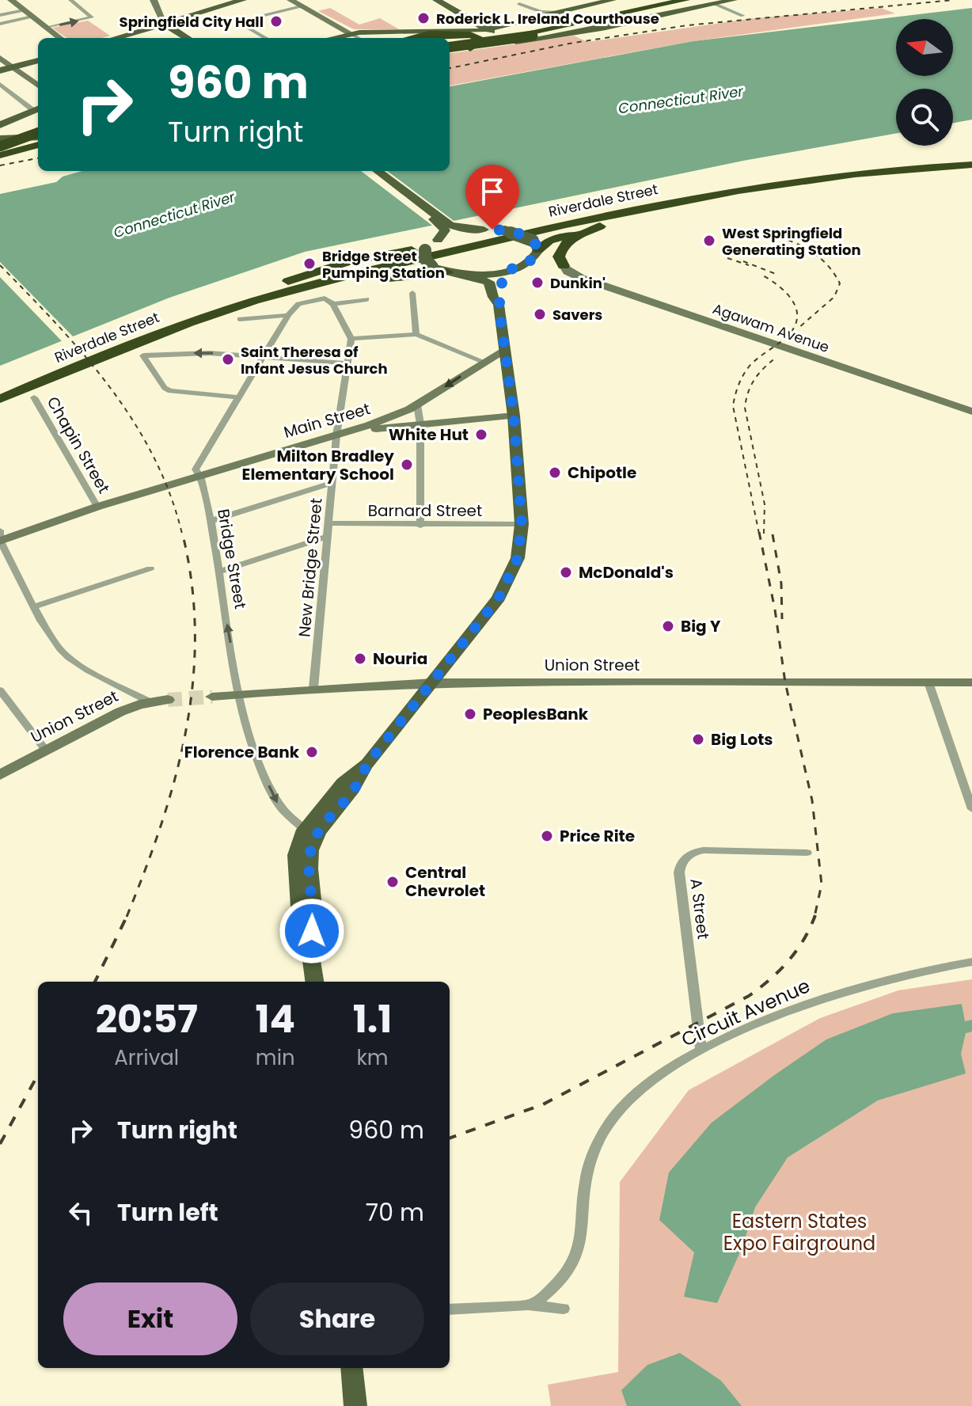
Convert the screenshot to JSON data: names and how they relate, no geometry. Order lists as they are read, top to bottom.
{
  "streets": {
    "highway": ["Riverdale Street"],
    "street": [
      "Agawam Avenue",
      "Main Street",
      "Chapin Street",
      "Barnard Street",
      "Bridge Street",
      "New Bridge Street",
      "Union Street",
      "A Street",
      "Circuit Avenue"
    ]
  },
  "crossings": [
    ["Main Street", "Chapin Street"],
    ["Main Street", "Bridge Street"],
    ["Main Street", "New Bridge Street"],
    ["Barnard Street", "New Bridge Street"],
    ["Bridge Street", "Union Street"],
    ["New Bridge Street", "Union Street"],
    ["A Street", "Circuit Avenue"]
  ],
  "water": ["Connecticut River"],
  "parks": ["Eastern States Expo Fairground"],
  "places": [
    "Roderick L. Ireland Courthouse",
    "Springfield City Hall",
    "West Springfield Generating Station",
    "Bridge Street Pumping Station",
    "Dunkin'",
    "Savers",
    "Saint Theresa of Infant Jesus Church",
    "White Hut",
    "Milton Bradley Elementary School",
    "Chipotle",
    "McDonald's",
    "Big Y",
    "Nouria",
    "PeoplesBank",
    "Big Lots",
    "Florence Bank",
    "Price Rite",
    "Central Chevrolet"
  ],
  "north": "left",
  "page": {
    "turn": ["960 m", "Turn right"],
    "eta": [
      "20:57",
      "Arrival",
      "14",
      "min",
      "1.1",
      "km"
    ],
    "list": [
      {
        "name": "Turn right",
        "value": "960 m"
      },
      {
        "name": "Turn left",
        "value": "70 m"
      }
    ],
    "buttons": ["Exit", "Share"]
  }
}
